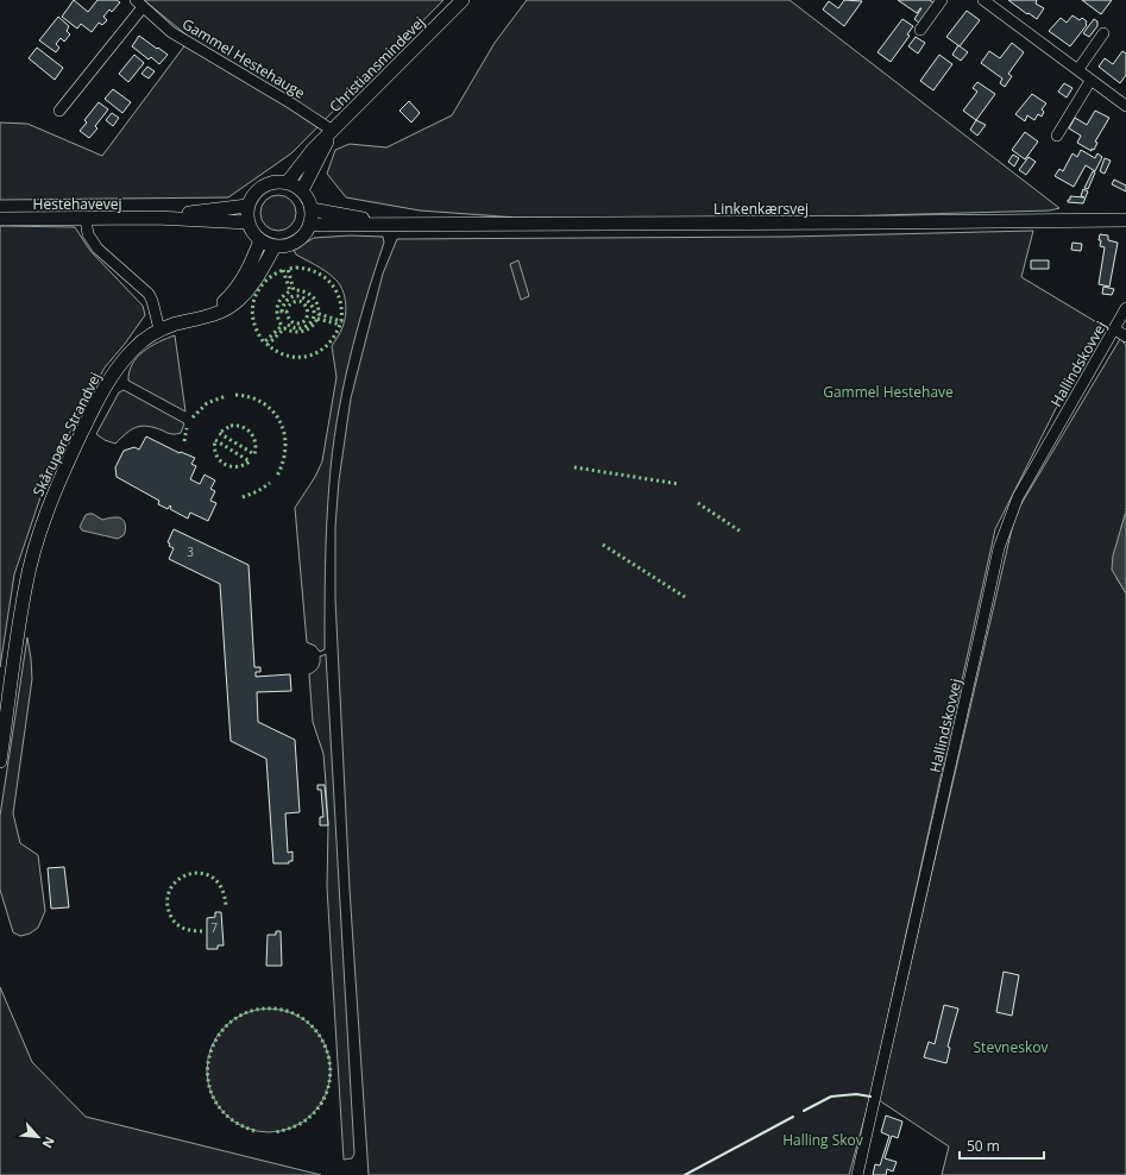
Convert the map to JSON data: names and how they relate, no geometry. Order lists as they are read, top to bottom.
{
  "streets": {
    "street": [
      "Gammel Hestehauge",
      "Christiansmindevej",
      "Hestehavevej",
      "Linkenkærsvej",
      "Hallindskovvej",
      "Skårupøre Strandvej"
    ]
  },
  "crossings": [
    ["Gammel Hestehauge", "Christiansmindevej"],
    ["Christiansmindevej", "Hestehavevej"],
    ["Christiansmindevej", "Linkenkærsvej"],
    ["Christiansmindevej", "Skårupøre Strandvej"],
    ["Hestehavevej", "Linkenkærsvej"],
    ["Hestehavevej", "Skårupøre Strandvej"],
    ["Linkenkærsvej", "Skårupøre Strandvej"]
  ],
  "parks": ["Gammel Hestehave", "Stevneskov", "Halling Skov"],
  "house_numbers": ["3", "7"],
  "scale_bar": "50 m",
  "north": "bottom right"
}
